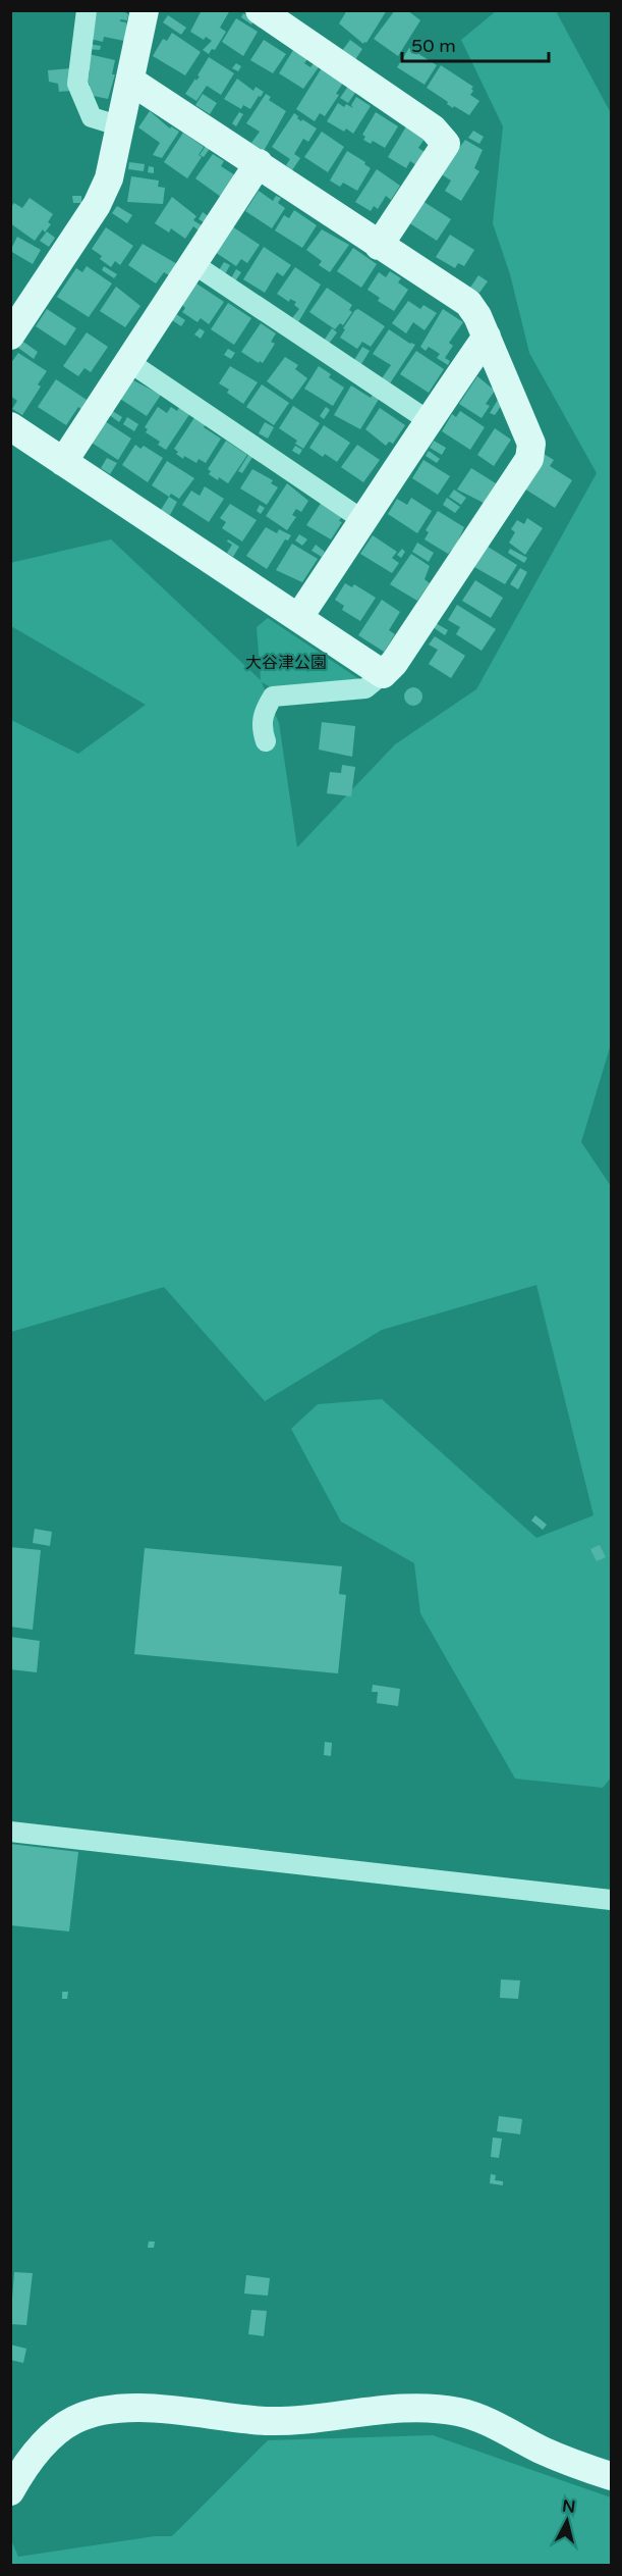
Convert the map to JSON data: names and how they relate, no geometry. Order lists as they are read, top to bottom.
{
  "parks": ["大谷津公園"],
  "scale_bar": "50 m",
  "north": "top"
}
